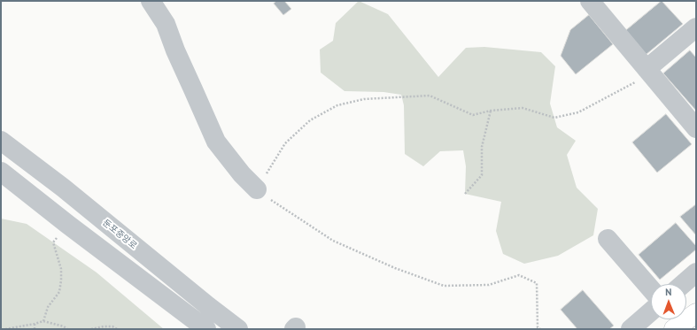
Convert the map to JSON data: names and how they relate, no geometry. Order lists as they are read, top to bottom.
{
  "streets": {
    "street": ["둔포중앙로"]
  },
  "north": "top"
}
